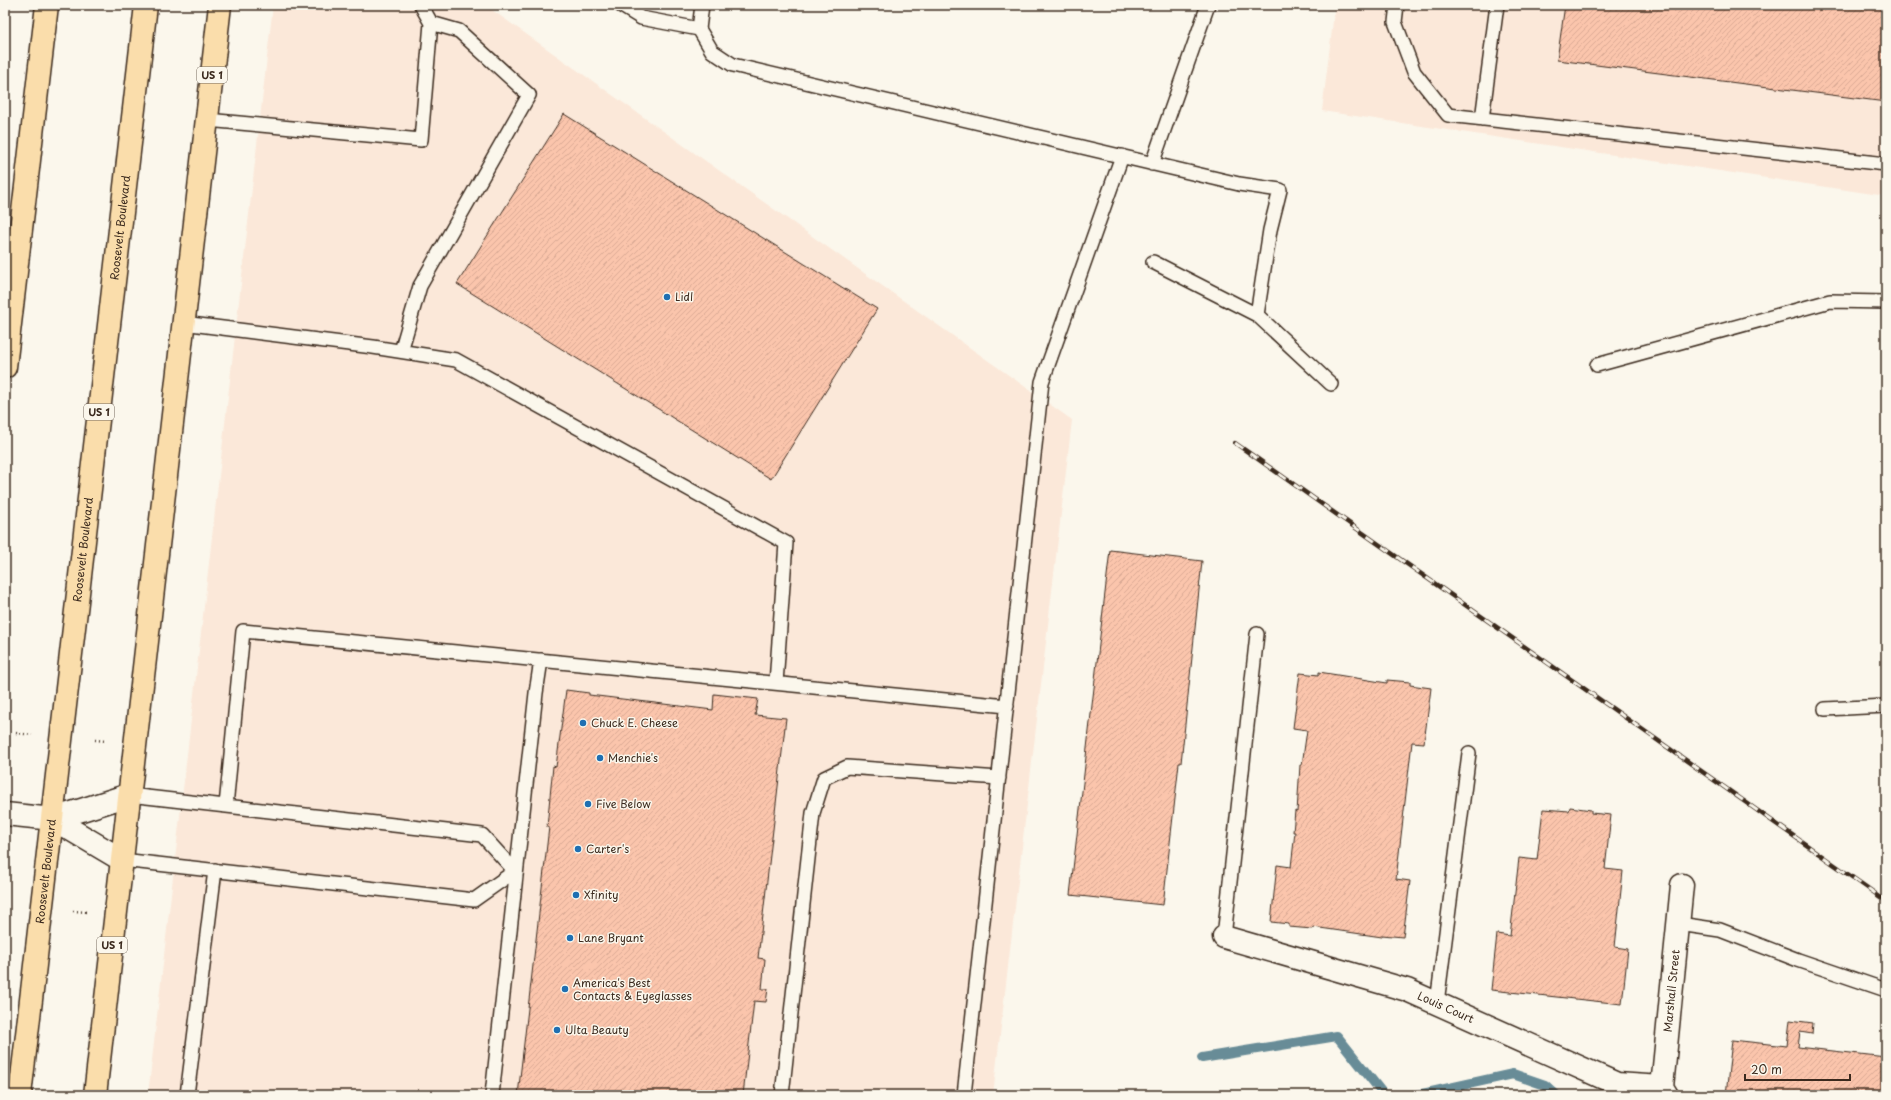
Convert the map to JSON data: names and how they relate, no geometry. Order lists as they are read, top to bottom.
{
  "streets": {
    "highway": ["US 1", "Roosevelt Boulevard"],
    "street": ["Marshall Street", "Louis Court"]
  },
  "crossings": [
    ["Marshall Street", "Louis Court"]
  ],
  "places": [
    "Lidl",
    "Chuck E. Cheese",
    "Menchie's",
    "Five Below",
    "Carter's",
    "Xfinity",
    "Lane Bryant",
    "America's Best Contacts & Eyeglasses",
    "Ulta Beauty"
  ],
  "scale_bar": "20 m"
}
